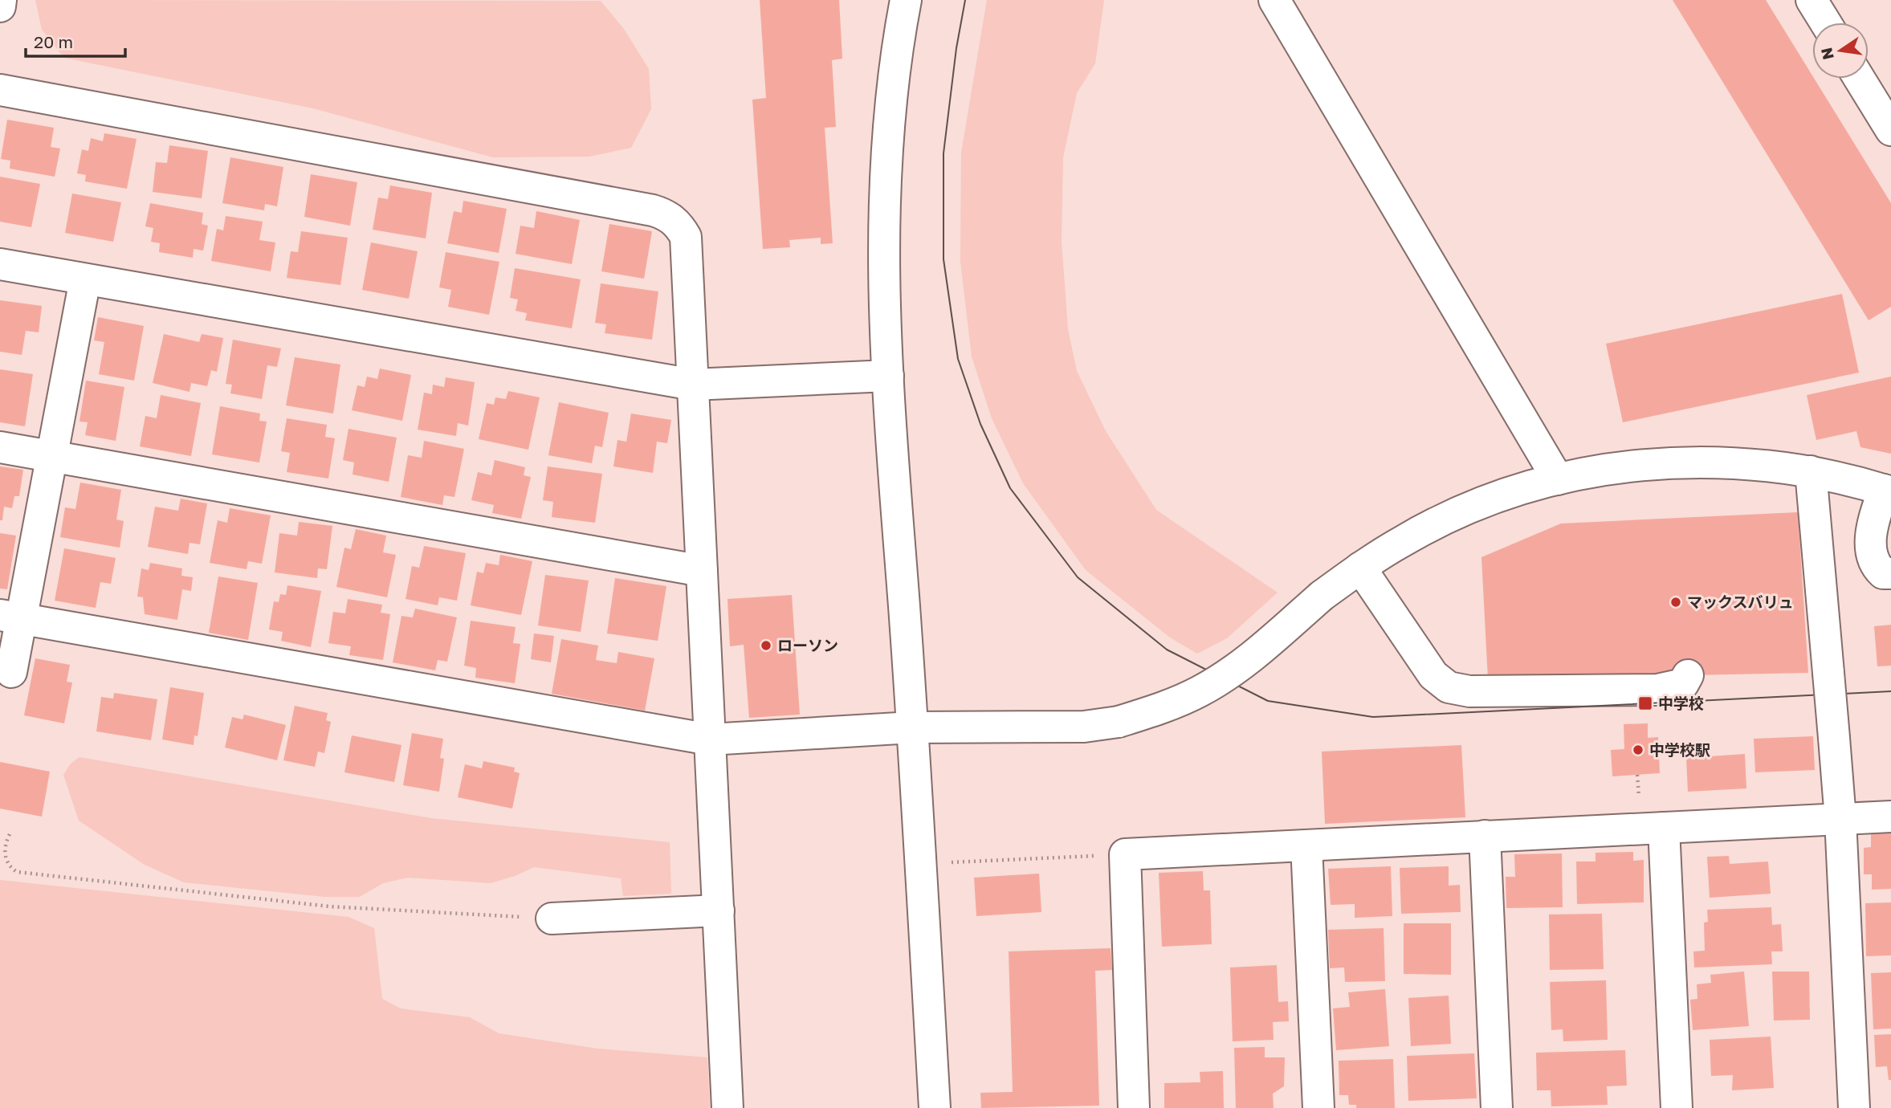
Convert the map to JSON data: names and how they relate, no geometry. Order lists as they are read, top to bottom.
{
  "places": {
    "other": ["マックスバリュ", "ローソン", "中学校駅"],
    "transit": ["中学校"]
  },
  "scale_bar": "20 m",
  "north": "left"
}
